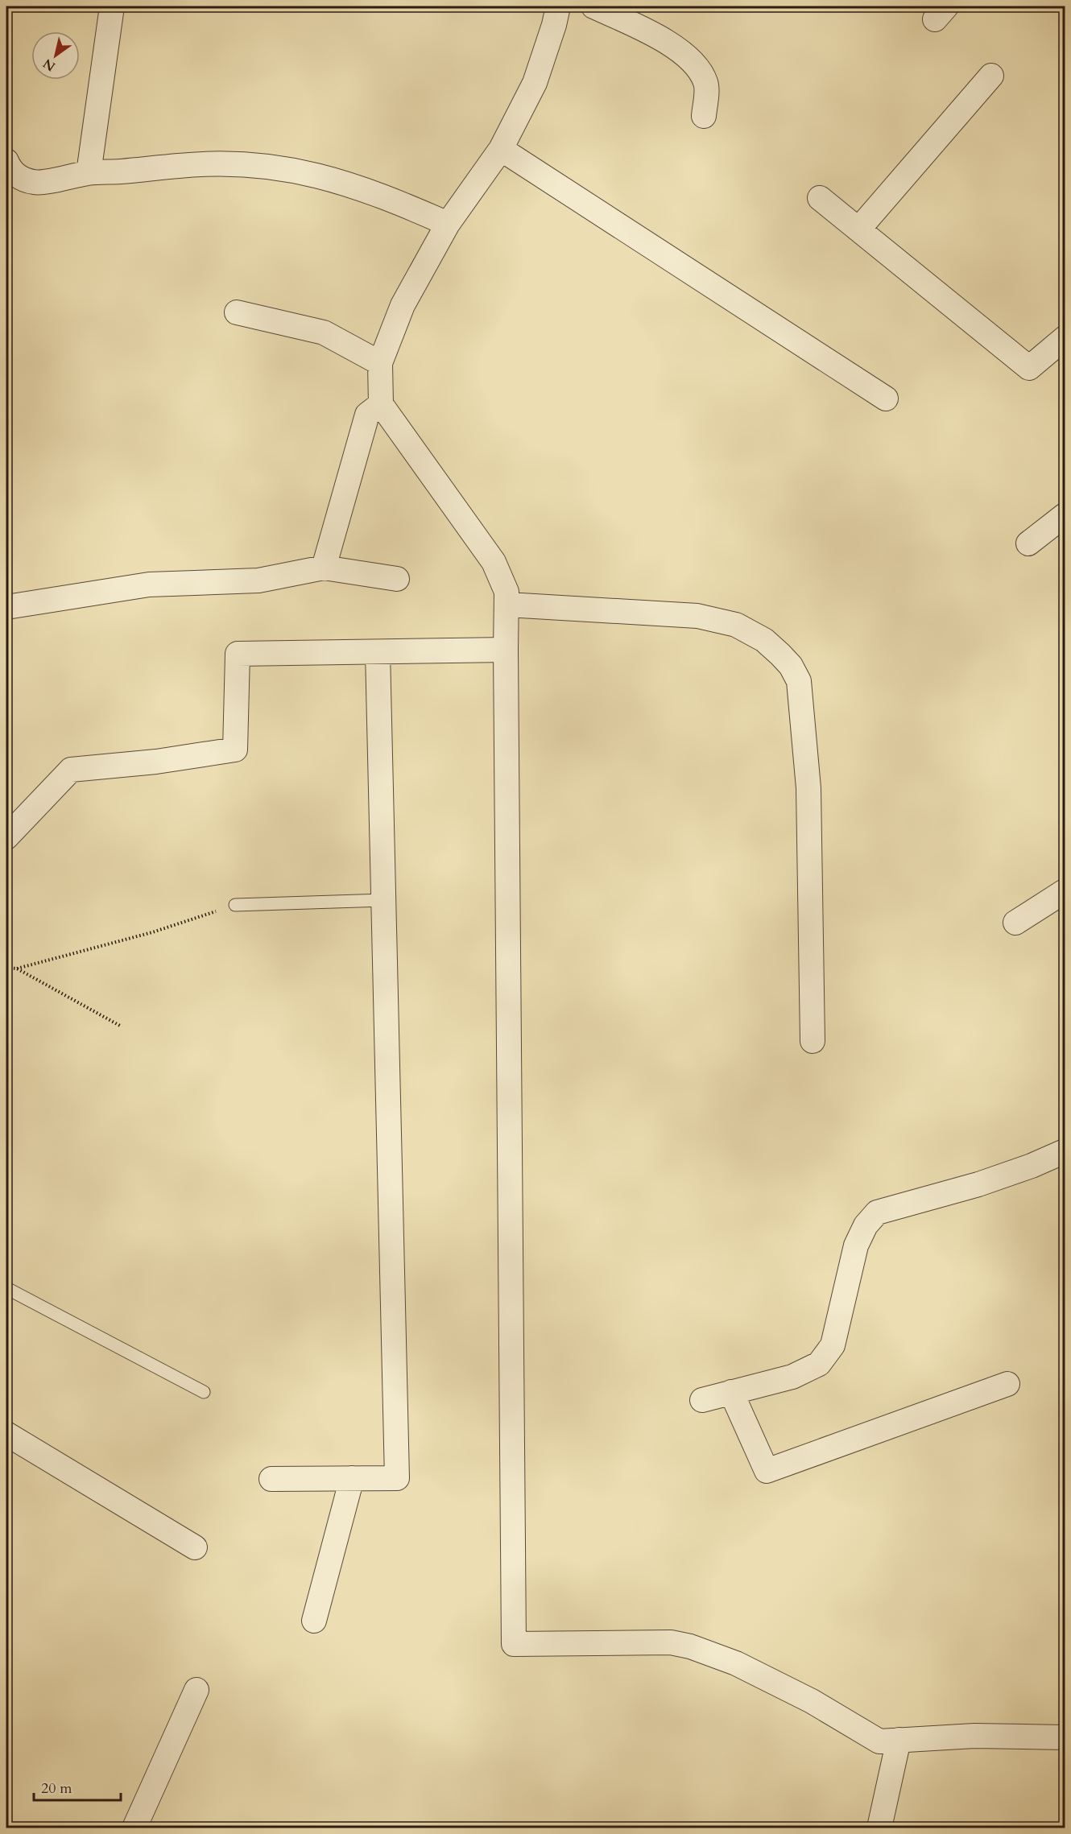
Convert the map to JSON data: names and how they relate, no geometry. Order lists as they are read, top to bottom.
{
  "scale_bar": "20 m",
  "north": "bottom left"
}
